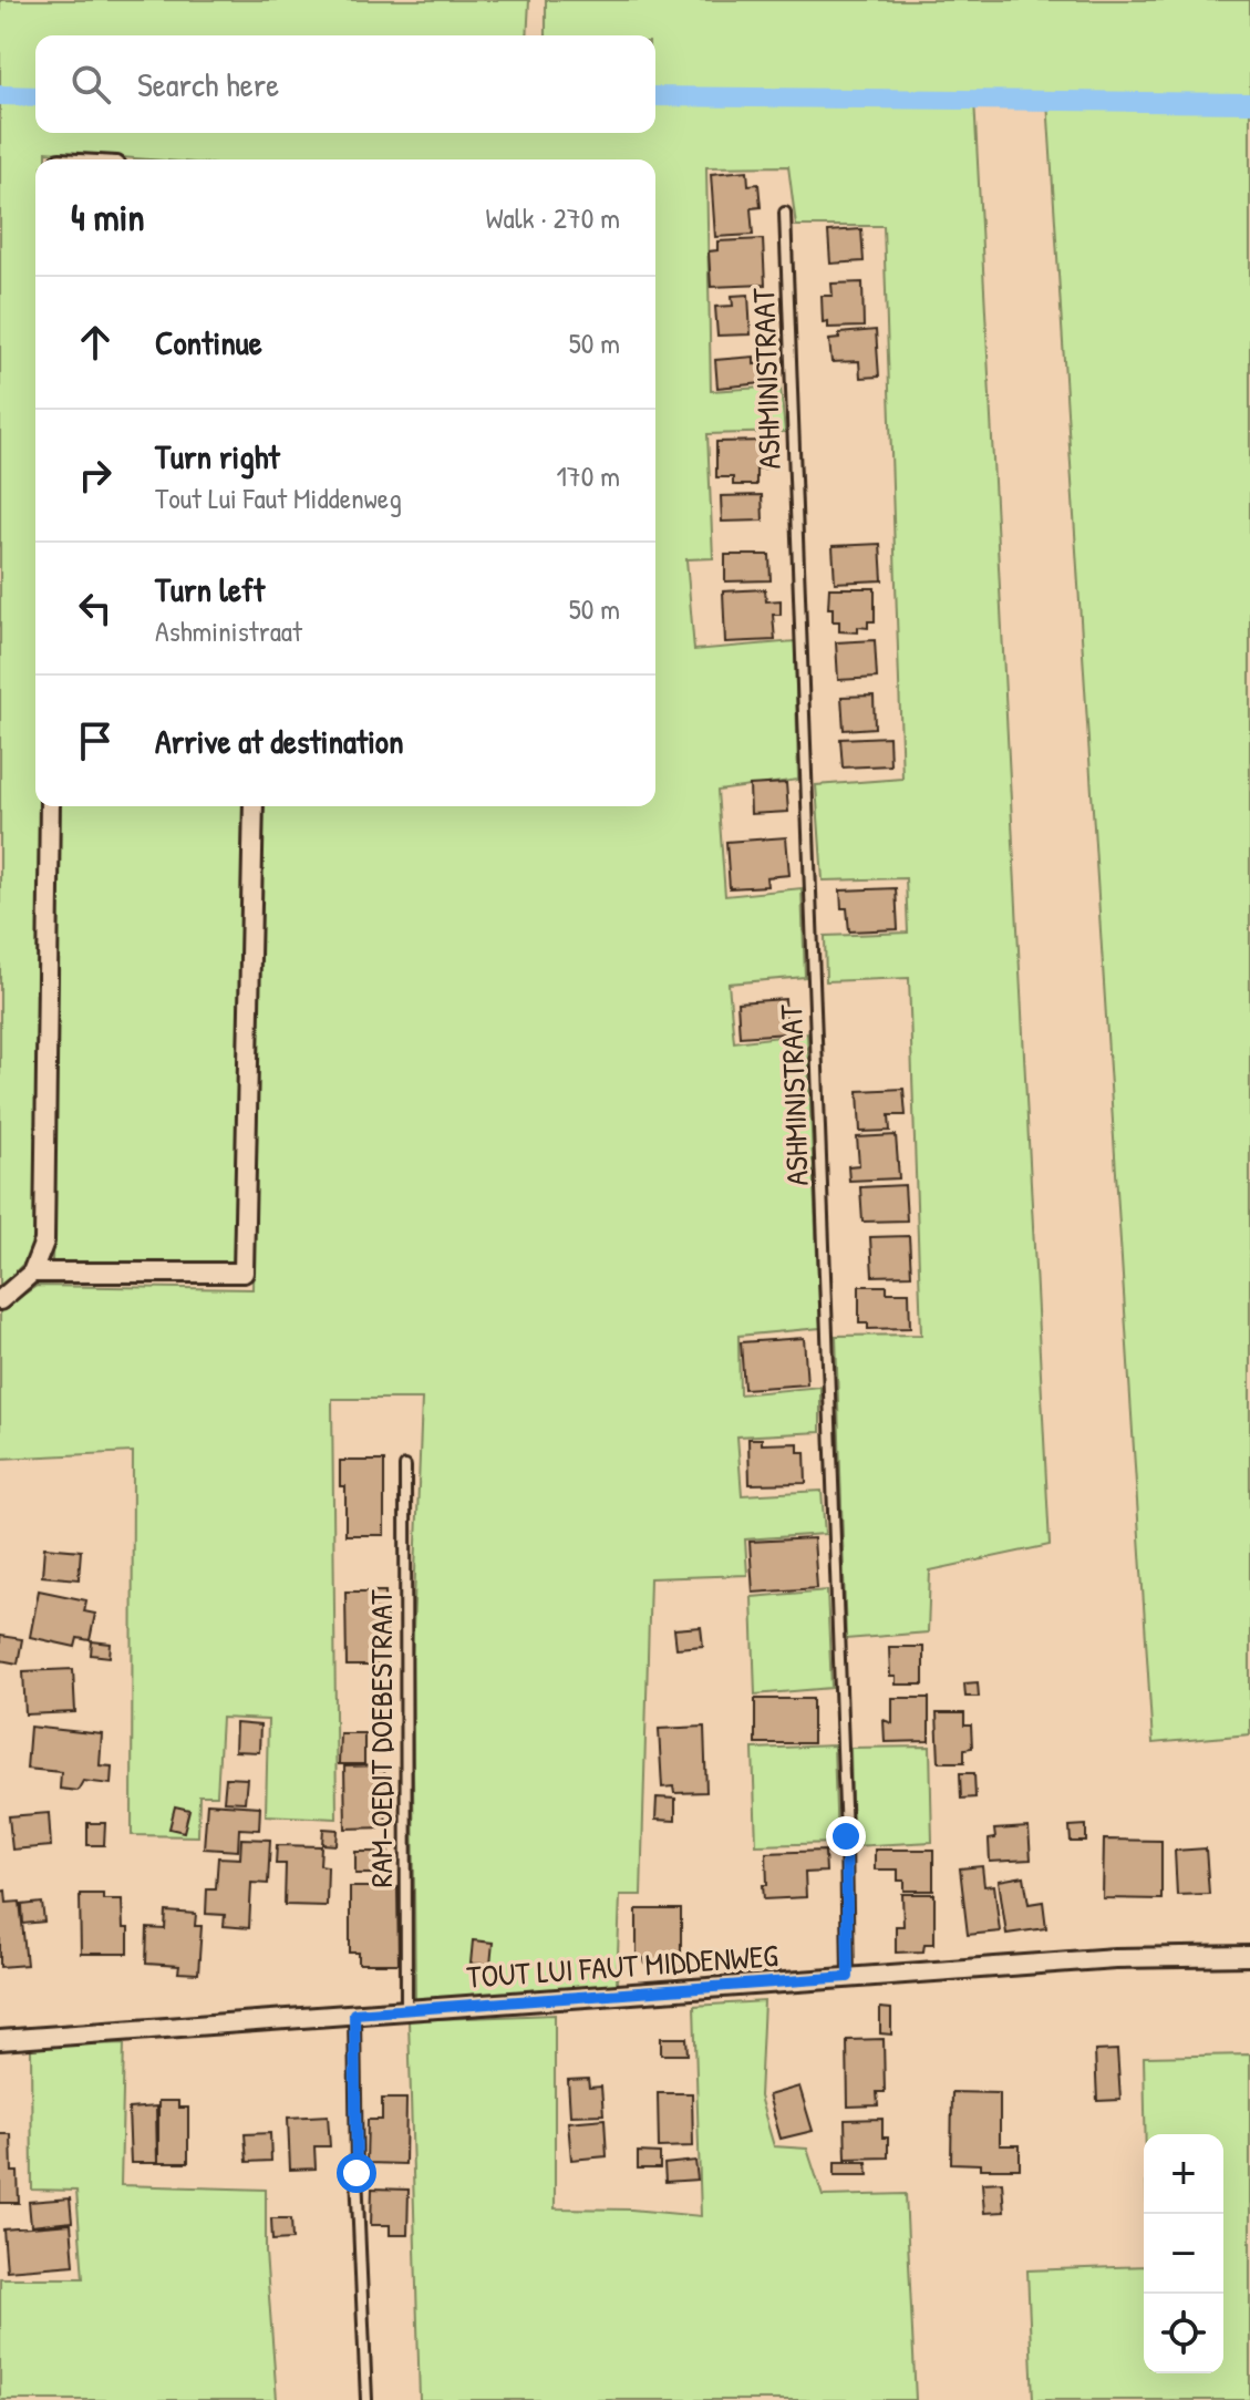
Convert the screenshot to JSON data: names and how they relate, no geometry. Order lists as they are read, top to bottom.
{
  "streets": {
    "street": ["TOUT LUI FAUT MIDDENWEG"],
    "lane": ["ASHMINISTRAAT", "RAM-OEDIT DOEBESTRAAT"]
  },
  "crossings": [
    ["ASHMINISTRAAT", "TOUT LUI FAUT MIDDENWEG"],
    ["RAM-OEDIT DOEBESTRAAT", "TOUT LUI FAUT MIDDENWEG"]
  ],
  "page": {
    "search": "Search here",
    "heading": ["4 min", "Walk · 270 m"],
    "list": [
      ["Continue", "50 m"],
      ["Turn right", "Tout Lui Faut Middenweg", "170 m"],
      ["Turn left", "Ashministraat", "50 m"],
      "Arrive at destination"
    ],
    "map_buttons": ["+", "−"]
  }
}
